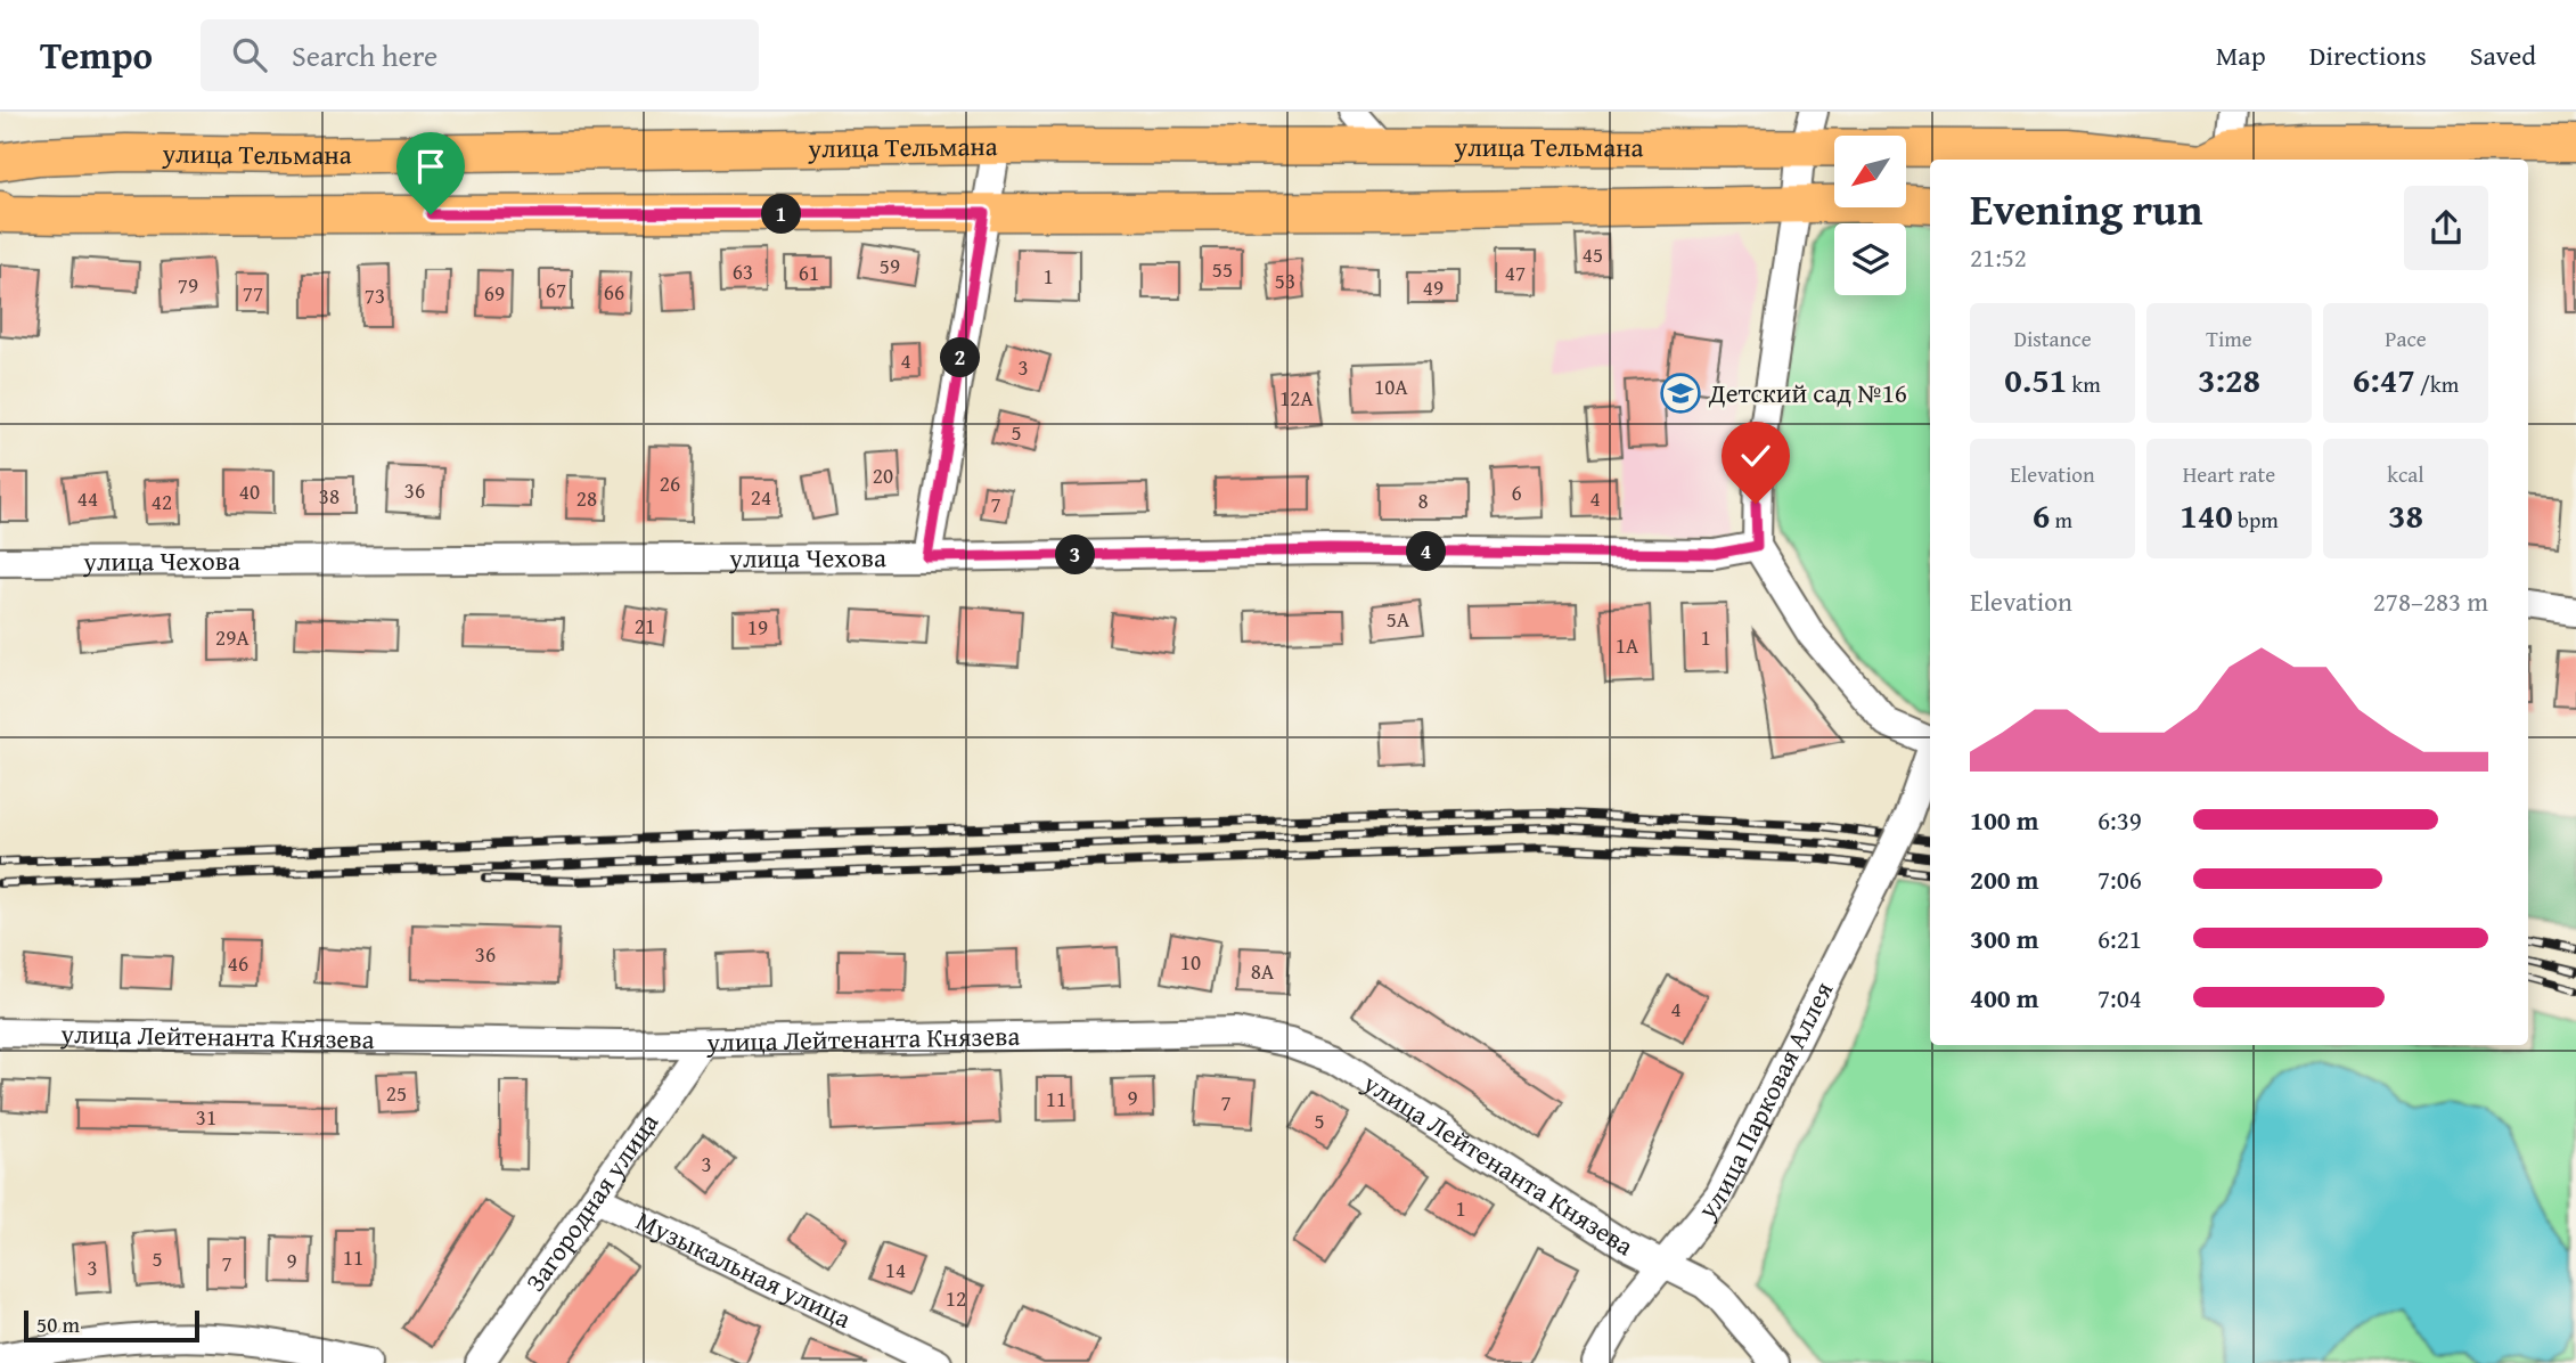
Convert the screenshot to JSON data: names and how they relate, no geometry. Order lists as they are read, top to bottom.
{
  "streets": {
    "main road": ["улица Тельмана"],
    "street": [
      "улица Чехова",
      "улица Лейтенанта Князева",
      "улица Парковая Аллея",
      "Загородная улица",
      "Музыкальная улица"
    ]
  },
  "crossings": [
    ["улица Лейтенанта Князева", "улица Парковая Аллея"],
    ["улица Лейтенанта Князева", "Загородная улица"],
    ["Загородная улица", "Музыкальная улица"]
  ],
  "places": {
    "school or university": ["Детский сад №16"]
  },
  "house_numbers": [
    "45",
    "59",
    "55",
    "63",
    "61",
    "47",
    "1",
    "53",
    "79",
    "49",
    "67",
    "66",
    "77",
    "69",
    "73",
    "4",
    "3",
    "10А",
    "12А",
    "5",
    "20",
    "26",
    "36",
    "40",
    "6",
    "38",
    "24",
    "44",
    "28",
    "4",
    "8",
    "42",
    "7",
    "5А",
    "21",
    "19",
    "29А",
    "1",
    "1А",
    "36",
    "10",
    "46",
    "8А",
    "4",
    "25",
    "9",
    "11",
    "7",
    "31",
    "5",
    "3",
    "1",
    "11",
    "5",
    "9",
    "7",
    "3",
    "14",
    "12"
  ],
  "scale_bar": "50 m",
  "north": "bottom left",
  "page": {
    "header": "Tempo",
    "search": "Search here",
    "nav": ["Map", "Directions", "Saved"],
    "heading": ["Evening run", "21:52"],
    "pins": [
      "1",
      "2",
      "4",
      "3"
    ],
    "stats": [
      ["Distance", "0.51 km"],
      ["Time", "3:28"],
      ["Pace", "6:47 /km"],
      ["Elevation", "6 m"],
      ["Heart rate", "140 bpm"],
      ["kcal", "38"]
    ],
    "chart": ["Elevation", "278–283 m"],
    "list": [
      {
        "name": "100 m",
        "note": "6:39"
      },
      {
        "name": "200 m",
        "note": "7:06"
      },
      {
        "name": "300 m",
        "note": "6:21"
      },
      {
        "name": "400 m",
        "note": "7:04"
      }
    ],
    "scale": "50 m"
  }
}
